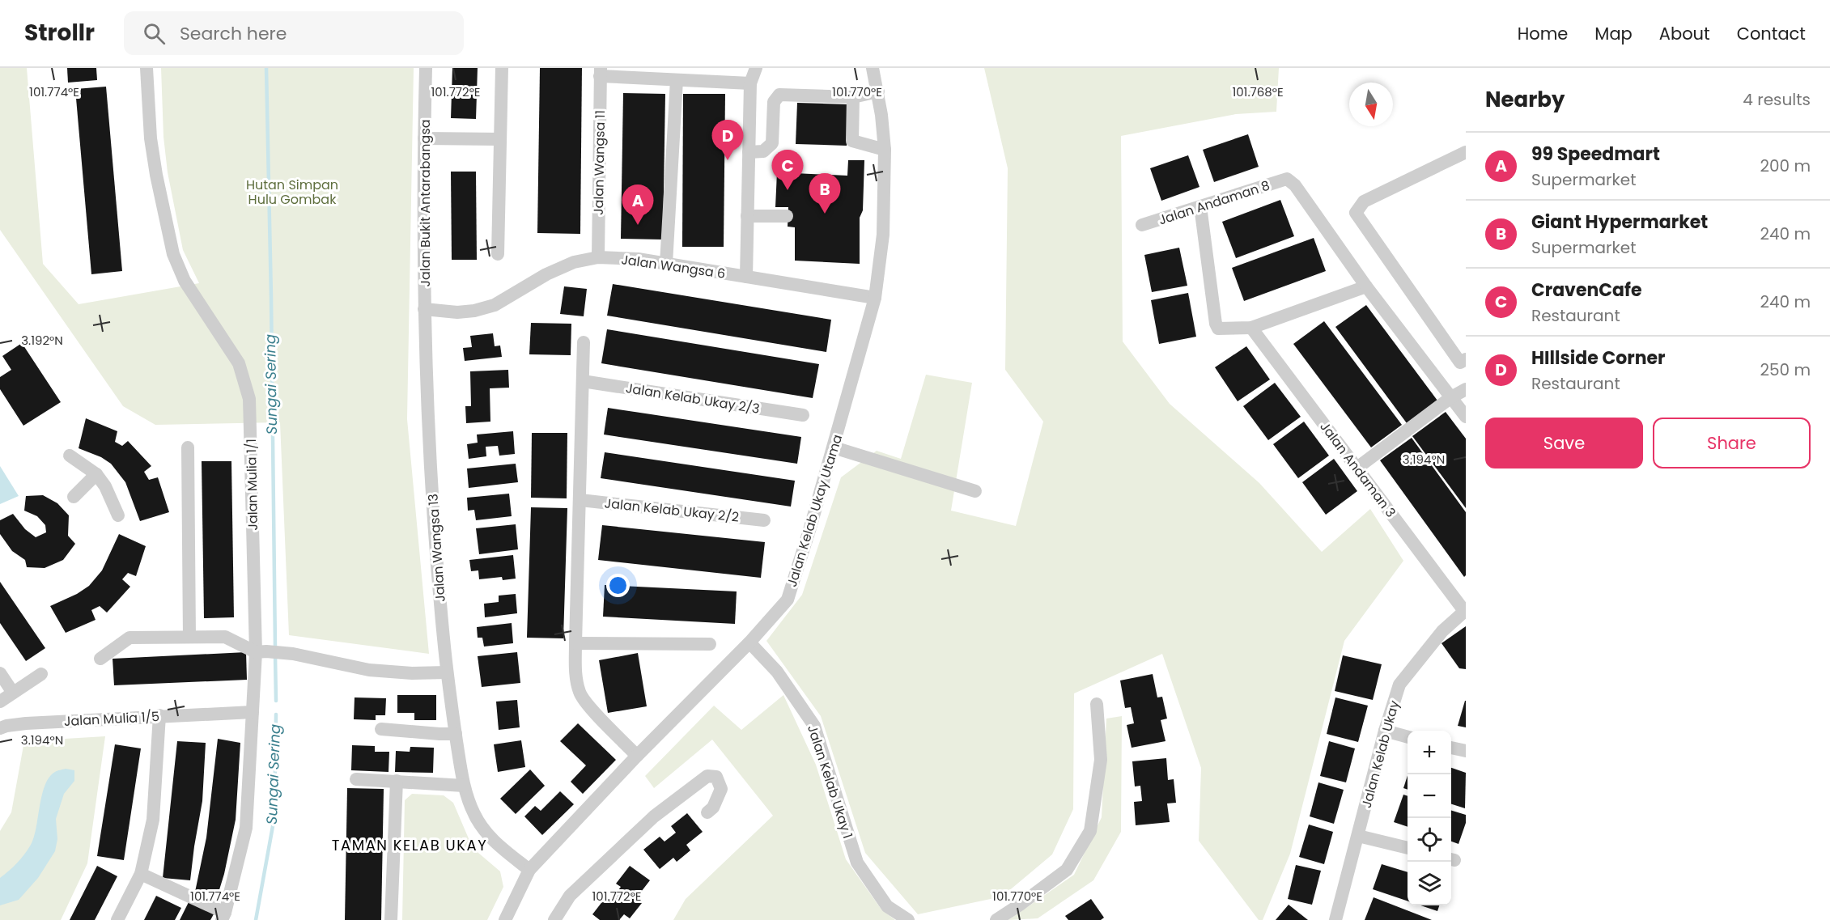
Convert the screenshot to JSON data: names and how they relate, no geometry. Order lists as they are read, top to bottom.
{
  "streets": {
    "street": [
      "Jalan Wangsa 11",
      "Jalan Andaman 8",
      "Jalan Bukit Antarabangsa",
      "Jalan Wangsa 6",
      "Jalan Kelab Ukay 2/3",
      "Jalan Andaman 3",
      "Jalan Mulia 1/1",
      "Jalan Kelab Ukay 2/2",
      "Jalan Kelab Ukay Utama",
      "Jalan Wangsa 13",
      "Jalan Mulia 1/5",
      "Jalan Kelab Ukay",
      "Jalan Kelab Ukay 1"
    ]
  },
  "crossings": [
    ["Jalan Wangsa 11", "Jalan Wangsa 6"],
    ["Jalan Bukit Antarabangsa", "Jalan Wangsa 6"],
    ["Jalan Bukit Antarabangsa", "Jalan Wangsa 13"],
    ["Jalan Wangsa 6", "Jalan Kelab Ukay Utama"],
    ["Jalan Wangsa 6", "Jalan Wangsa 13"],
    ["Jalan Andaman 3", "Jalan Kelab Ukay"],
    ["Jalan Mulia 1/1", "Jalan Mulia 1/5"],
    ["Jalan Kelab Ukay Utama", "Jalan Wangsa 13"],
    ["Jalan Kelab Ukay Utama", "Jalan Kelab Ukay 1"]
  ],
  "districts": ["TAMAN KELAB UKAY"],
  "water": ["Sungai Sering"],
  "parks": ["Hutan Simpan Hulu Gombak"],
  "north": "bottom",
  "page": {
    "header": "Strollr",
    "search": "Search here",
    "nav": [
      "Home",
      "Map",
      "About",
      "Contact"
    ],
    "heading": ["Nearby", "4 results"],
    "pins": [
      "D",
      "C",
      "B",
      "A"
    ],
    "list": [
      {
        "mark": "A",
        "name": "99 Speedmart",
        "note": "Supermarket",
        "value": "200 m"
      },
      {
        "mark": "B",
        "name": "Giant Hypermarket",
        "note": "Supermarket",
        "value": "240 m"
      },
      {
        "mark": "C",
        "name": "CravenCafe",
        "note": "Restaurant",
        "value": "240 m"
      },
      {
        "mark": "D",
        "name": "HIllside Corner",
        "note": "Restaurant",
        "value": "250 m"
      }
    ],
    "buttons": ["Save", "Share"],
    "map_buttons": ["+", "−"]
  },
  "coordinates": [
    "101.774°E",
    "101.772°E",
    "101.770°E",
    "101.768°E",
    "3.192°N",
    "3.194°N"
  ]
}
